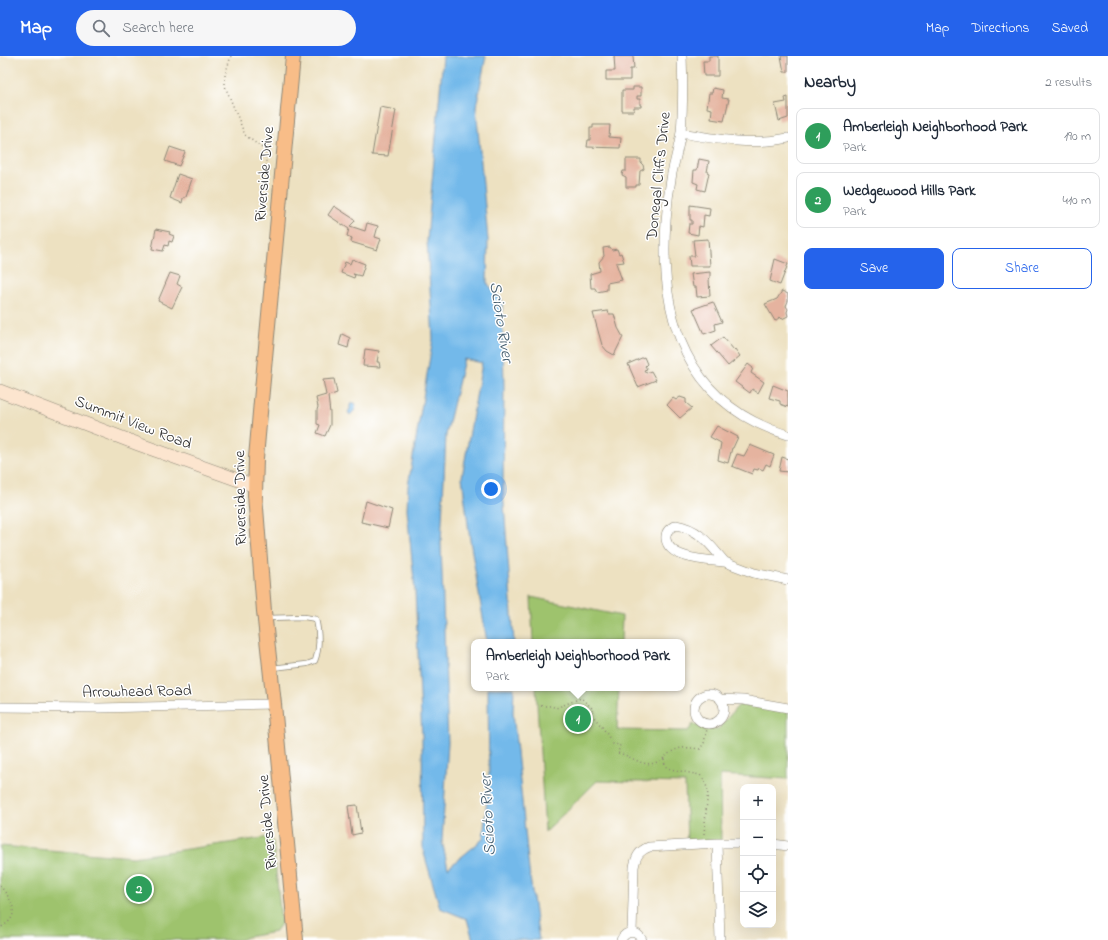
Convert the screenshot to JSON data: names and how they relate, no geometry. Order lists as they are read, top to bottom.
{
  "streets": {
    "main road": ["Riverside Drive"],
    "street": ["Donegal Cliffs Drive", "Summit View Road", "Arrowhead Road"]
  },
  "crossings": [
    ["Riverside Drive", "Summit View Road"],
    ["Riverside Drive", "Arrowhead Road"]
  ],
  "water": ["Scioto River"],
  "page": {
    "header": "Map",
    "search": "Search here",
    "nav": ["Map", "Directions", "Saved"],
    "heading": ["Nearby", "2 results"],
    "list": [
      {
        "mark": "1",
        "name": "Amberleigh Neighborhood Park",
        "note": "Park",
        "value": "190 m"
      },
      {
        "mark": "2",
        "name": "Wedgewood Hills Park",
        "note": "Park",
        "value": "410 m"
      }
    ],
    "buttons": ["Save", "Share"],
    "popup": ["Amberleigh Neighborhood Park", "Park"],
    "pins": ["1", "2"],
    "map_buttons": ["+", "−"]
  }
}
